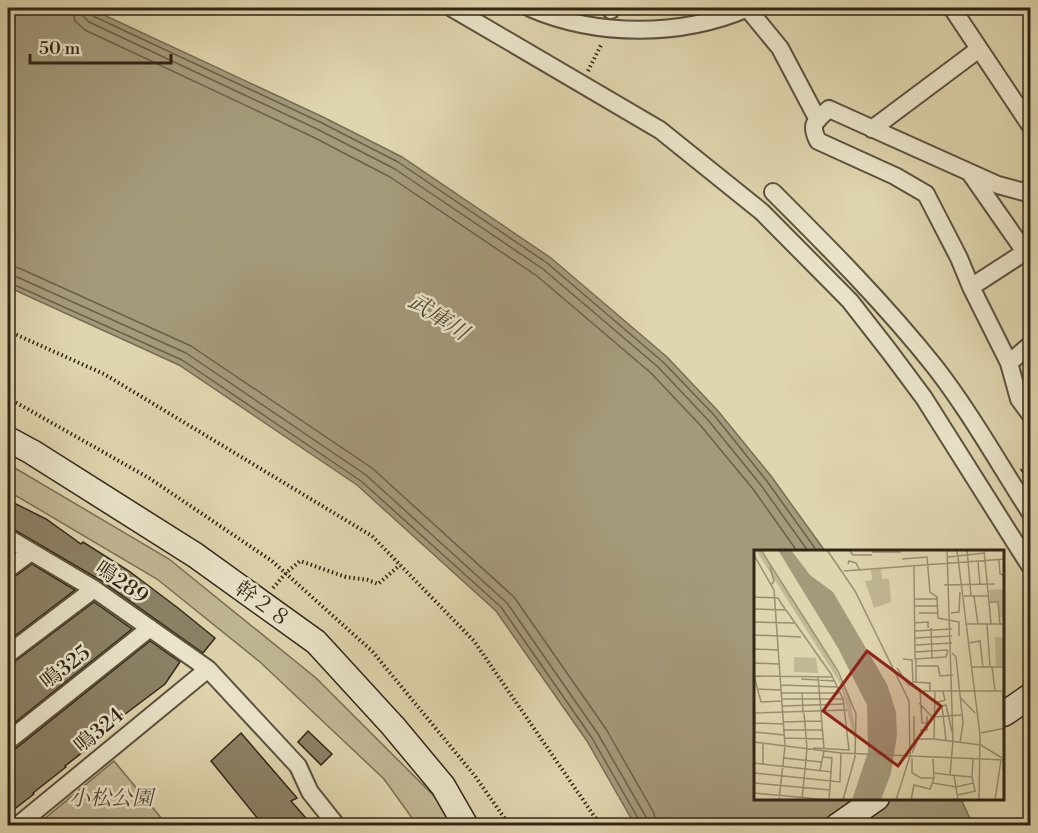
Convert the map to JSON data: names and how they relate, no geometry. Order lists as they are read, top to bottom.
{
  "streets": {
    "street": [
      "鳴289",
      "幹２８",
      "鳴325",
      "鳴324"
    ]
  },
  "crossings": [
    ["鳴289", "鳴325"],
    ["鳴289", "鳴324"]
  ],
  "water": ["武庫川"],
  "parks": ["小松公園"],
  "scale_bar": "50 m"
}
